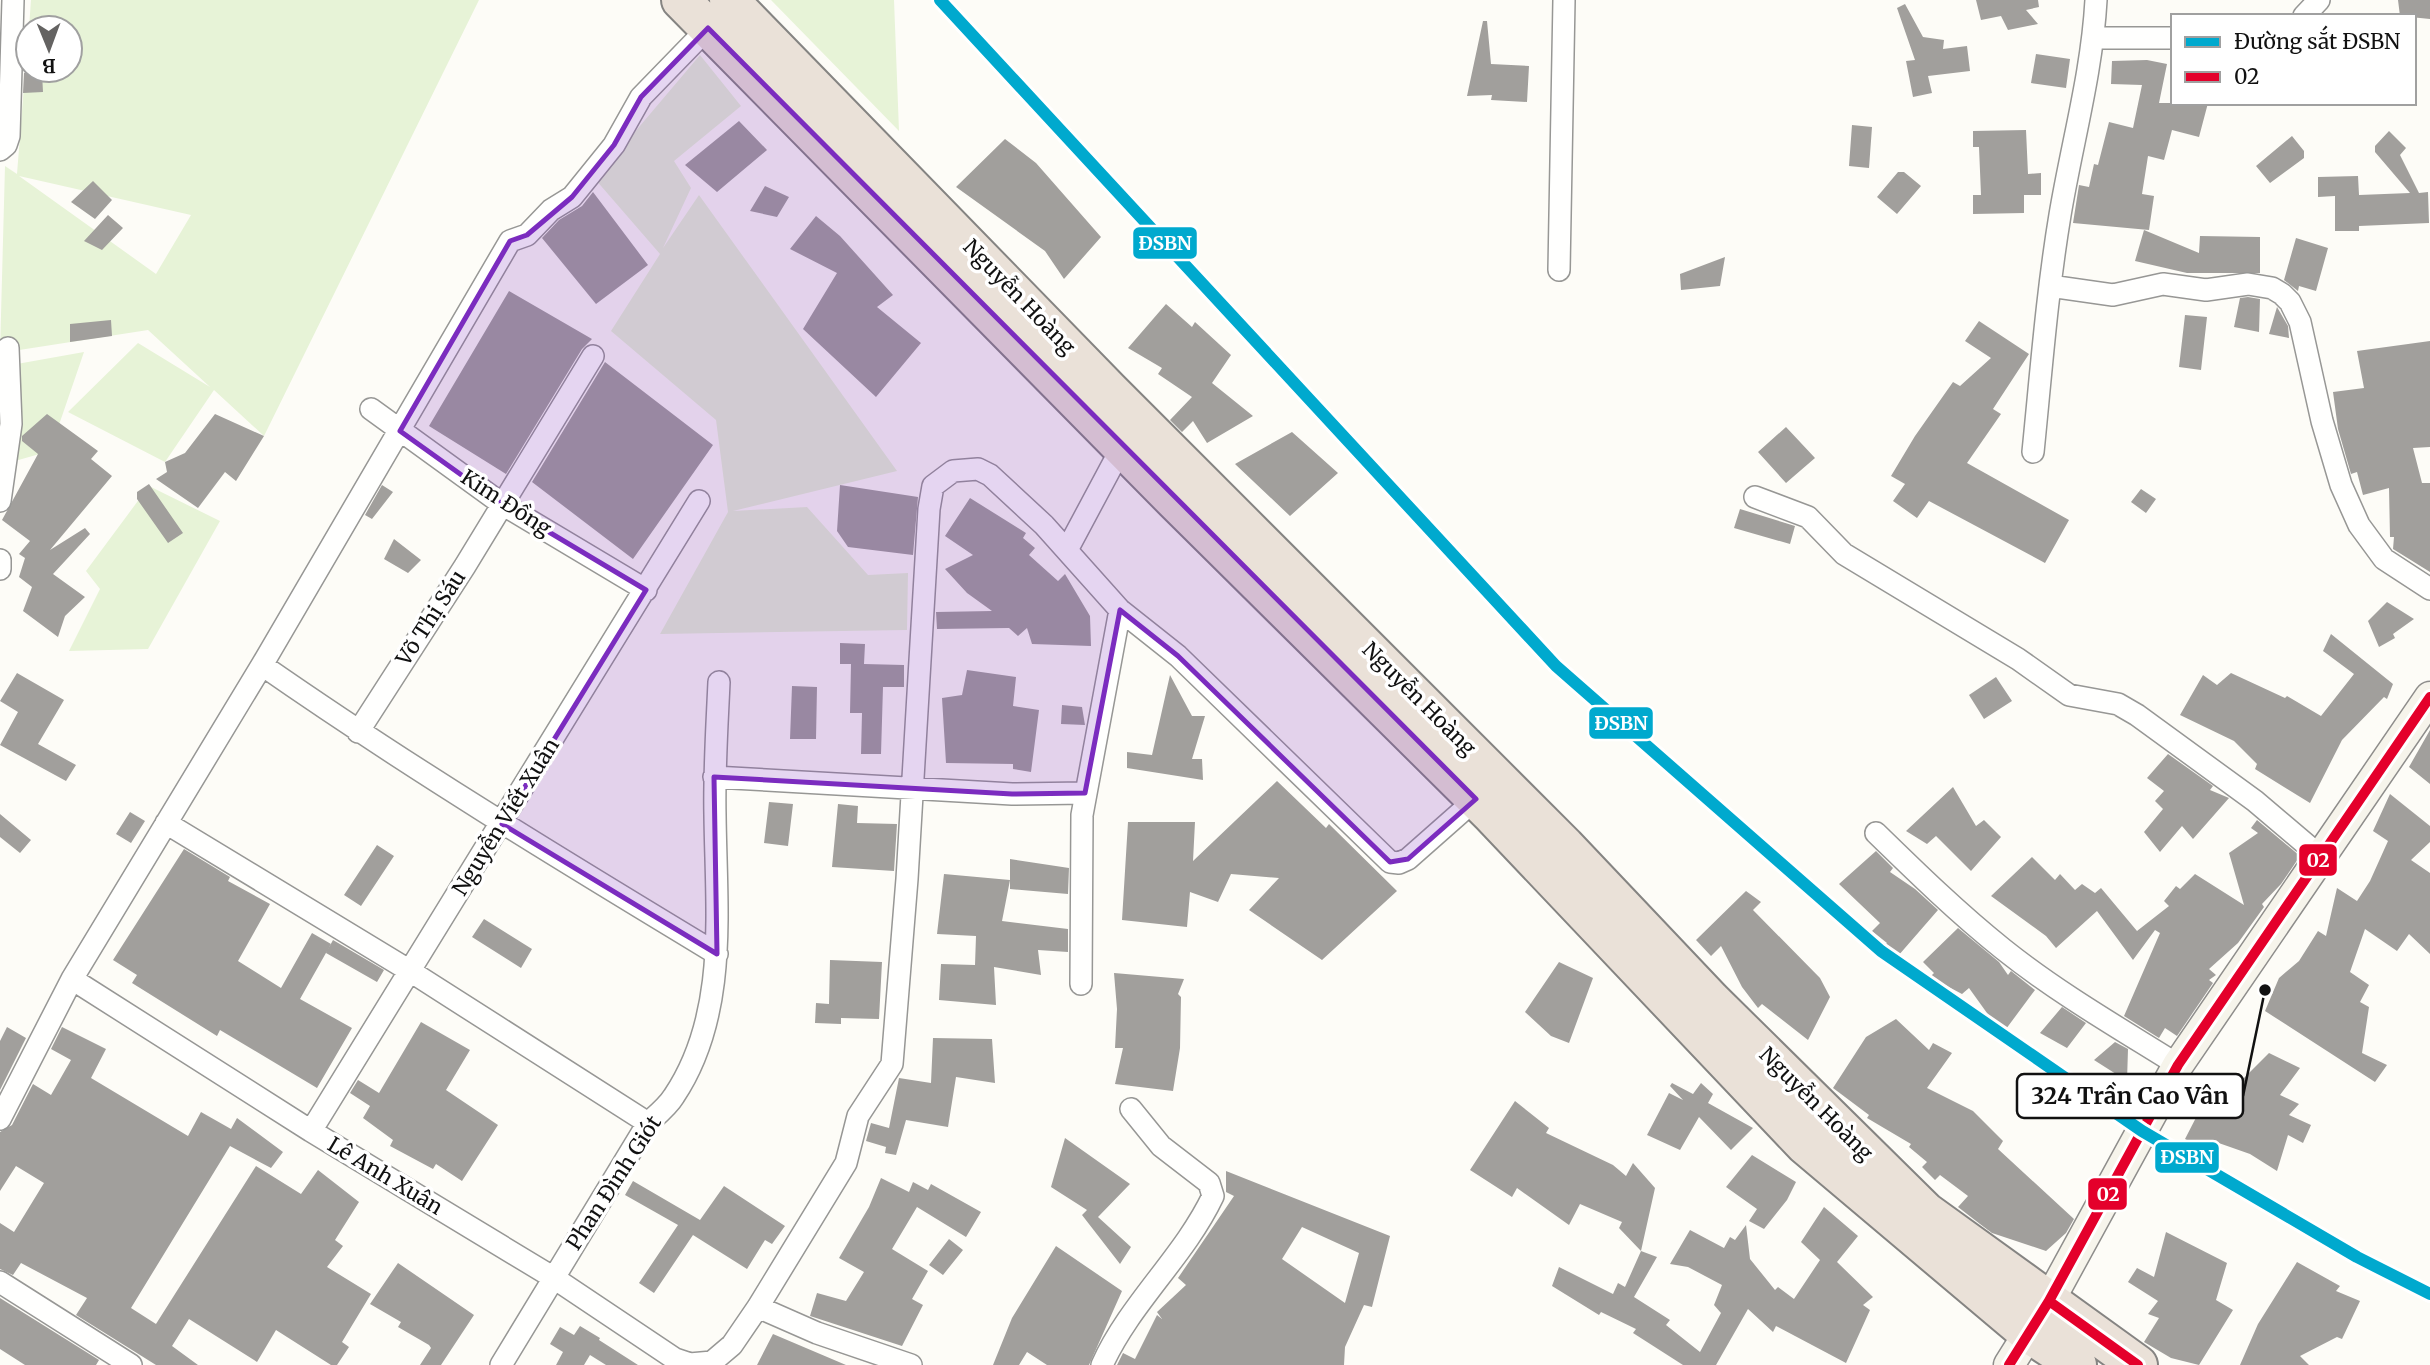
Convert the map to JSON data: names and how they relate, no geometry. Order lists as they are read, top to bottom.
{
  "streets": {
    "highway": ["Nguyễn Hoàng"],
    "street": [
      "Kim Đồng",
      "Võ Thị Sáu",
      "Nguyễn Viết Xuân",
      "Lê Anh Xuân",
      "Phan Đình Giót"
    ]
  },
  "crossings": [
    ["Kim Đồng", "Võ Thị Sáu"],
    ["Kim Đồng", "Nguyễn Viết Xuân"],
    ["Nguyễn Viết Xuân", "Lê Anh Xuân"],
    ["Lê Anh Xuân", "Phan Đình Giót"]
  ],
  "places": ["324 Trần Cao Vân"],
  "lines": ["rail line ĐSBN", "transit line 02"],
  "legend": ["Đường sắt ĐSBN", "02"],
  "north": "bottom"
}
